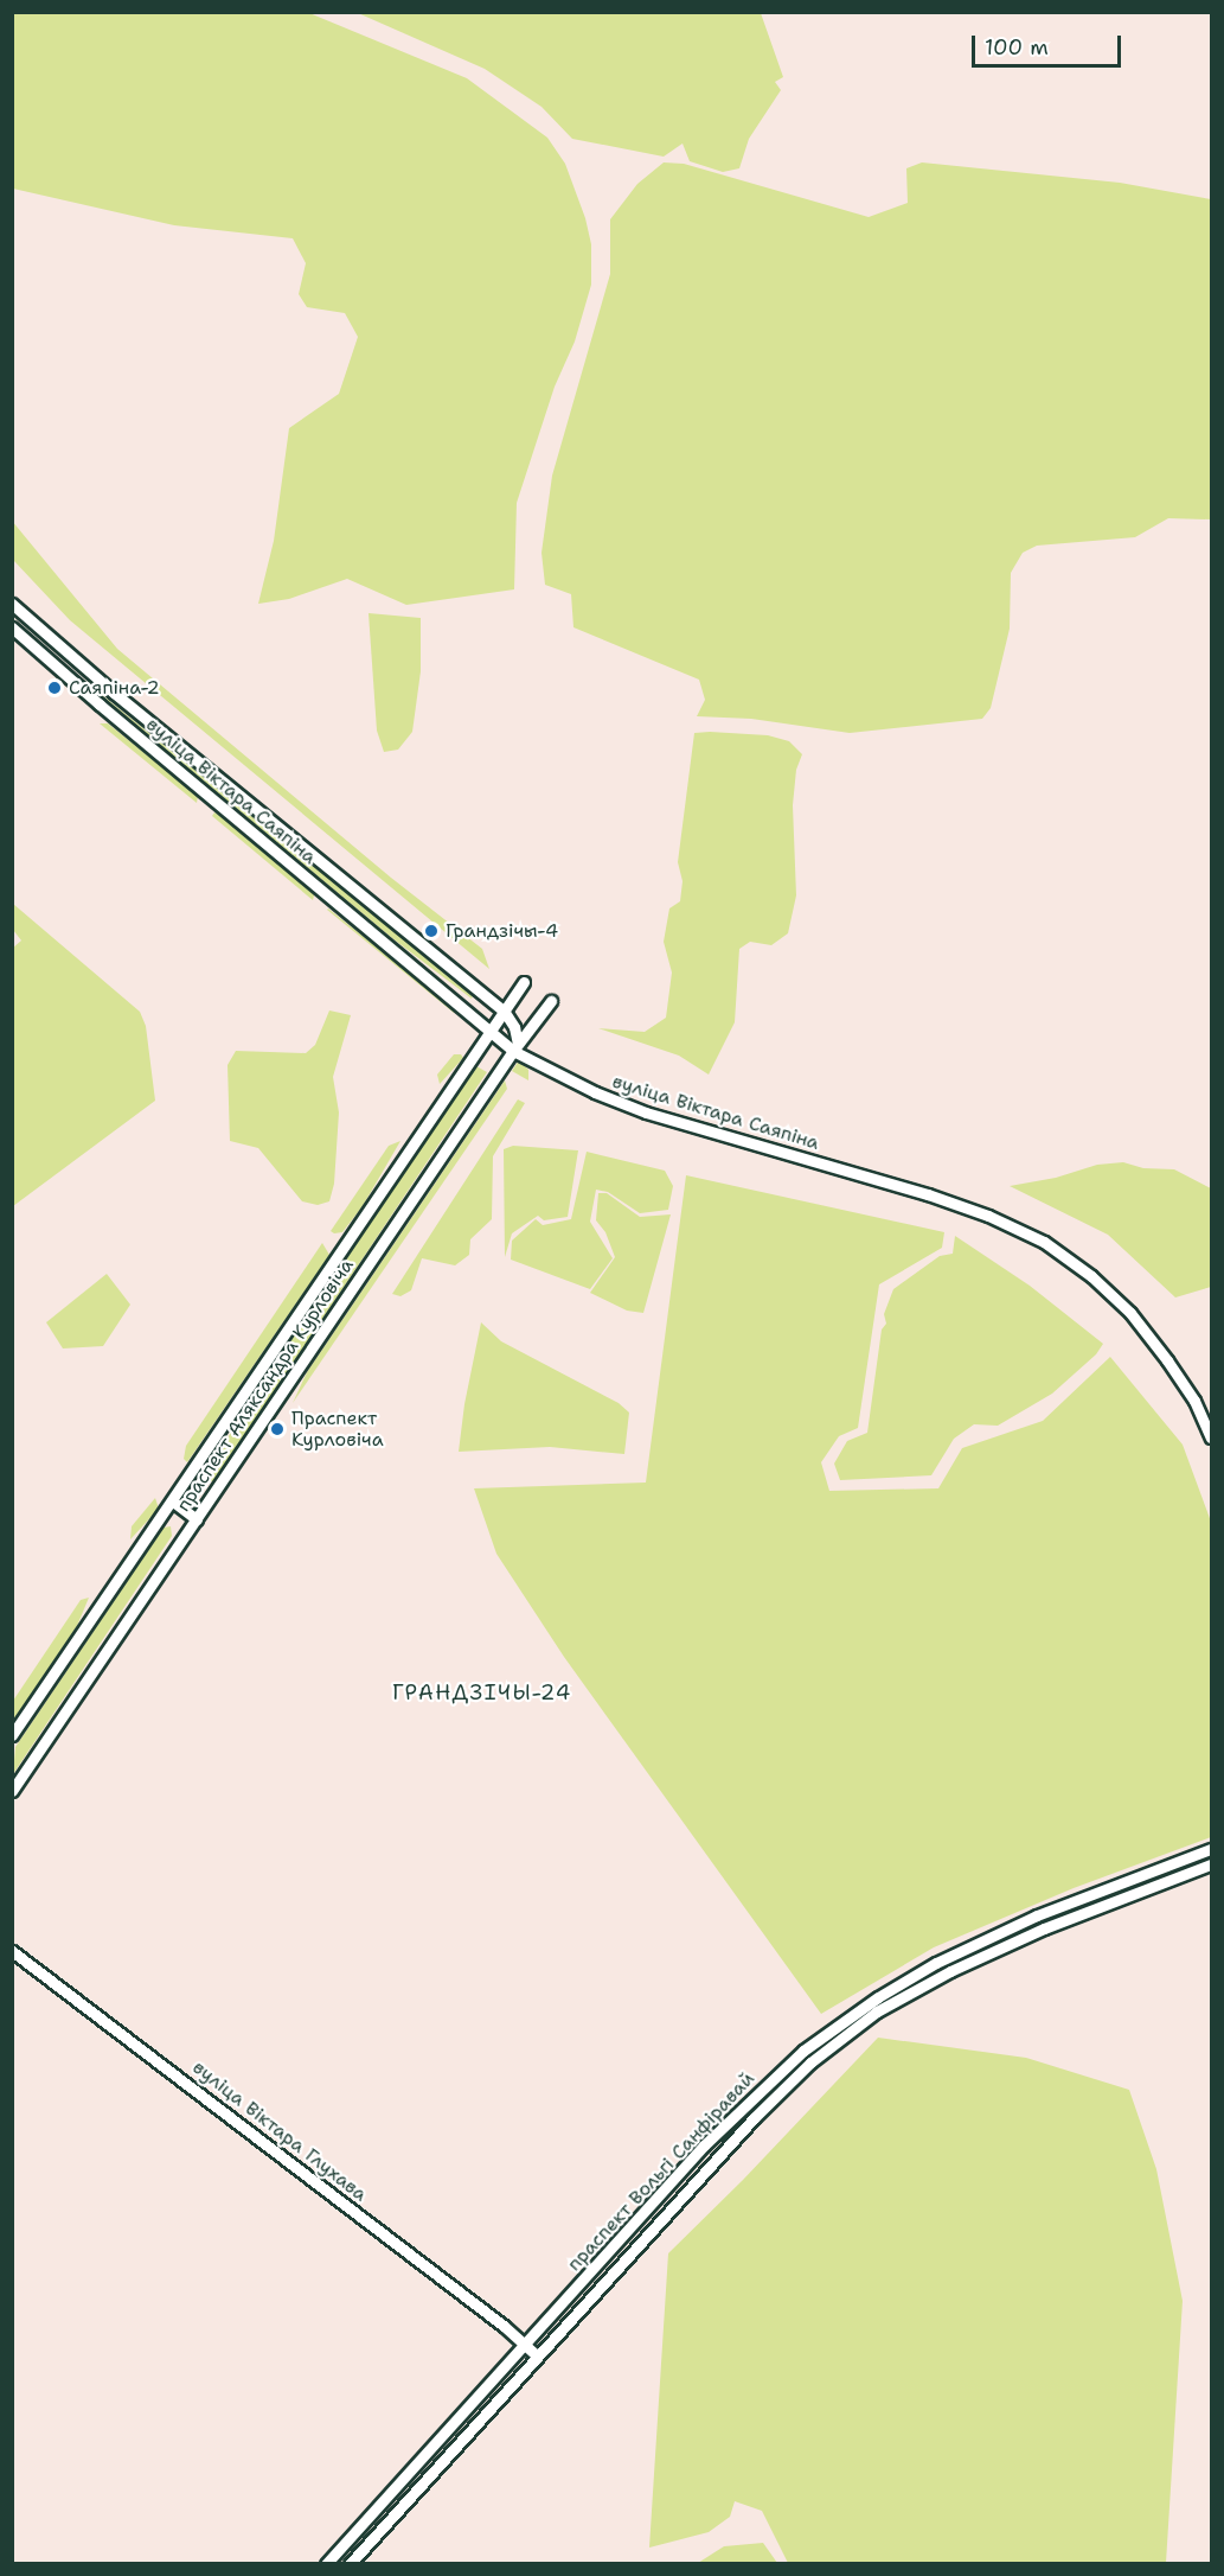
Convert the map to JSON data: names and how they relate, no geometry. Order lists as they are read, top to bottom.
{
  "streets": {
    "street": [
      "вуліца Віктара Саяпіна",
      "праспект Аляксандра Курловіча",
      "вуліца Віктара Глухава",
      "праспект Вольгі Санфіравай"
    ]
  },
  "crossings": [
    ["вуліца Віктара Саяпіна", "праспект Аляксандра Курловіча"],
    ["вуліца Віктара Глухава", "праспект Вольгі Санфіравай"]
  ],
  "districts": ["ГРАНДЗІЧЫ-24"],
  "places": ["Саяпіна-2", "Грандзічы-4", "Праспект Курловіча"],
  "scale_bar": "100 m"
}
